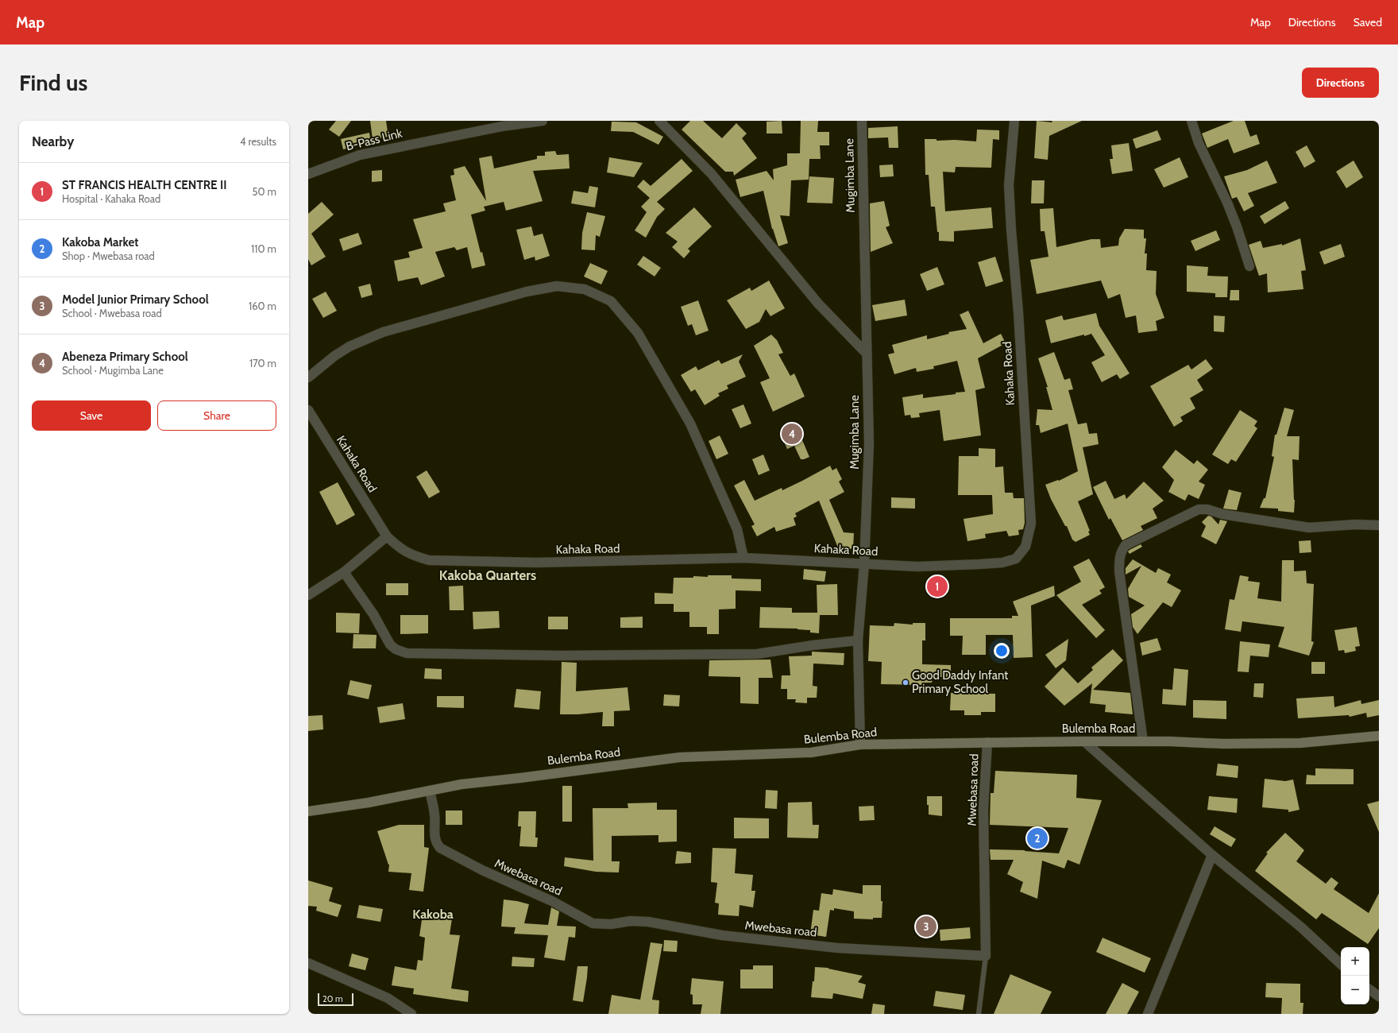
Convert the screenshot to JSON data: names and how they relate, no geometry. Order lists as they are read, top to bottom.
{
  "streets": {
    "main road": ["Bulemba Road"],
    "street": [
      "B-Pass Link",
      "Mugimba Lane",
      "Kahaka Road",
      "Mwebasa road"
    ]
  },
  "crossings": [
    ["Mugimba Lane", "Kahaka Road"],
    ["Mugimba Lane", "Bulemba Road"],
    ["Bulemba Road", "Mwebasa road"]
  ],
  "districts": ["Kakoba Quarters", "Kakoba"],
  "places": ["Good Daddy Infant Primary School"],
  "scale_bar": "20 m",
  "page": {
    "header": "Map",
    "nav": ["Map", "Directions", "Saved"],
    "buttons": [
      "Directions",
      ["Save", "Share"]
    ],
    "title": "Find us",
    "heading": ["Nearby", "4 results"],
    "list": [
      {
        "mark": "1",
        "name": "ST FRANCIS HEALTH CENTRE II",
        "note": "Hospital · Kahaka Road",
        "value": "50 m"
      },
      {
        "mark": "2",
        "name": "Kakoba Market",
        "note": "Shop · Mwebasa road",
        "value": "110 m"
      },
      {
        "mark": "3",
        "name": "Model Junior Primary School",
        "note": "School · Mwebasa road",
        "value": "160 m"
      },
      {
        "mark": "4",
        "name": "Abeneza Primary School",
        "note": "School · Mugimba Lane",
        "value": "170 m"
      }
    ],
    "pins": [
      "4",
      "1",
      "2",
      "3"
    ],
    "map_buttons": ["+", "−"],
    "scale": "20 m"
  }
}
